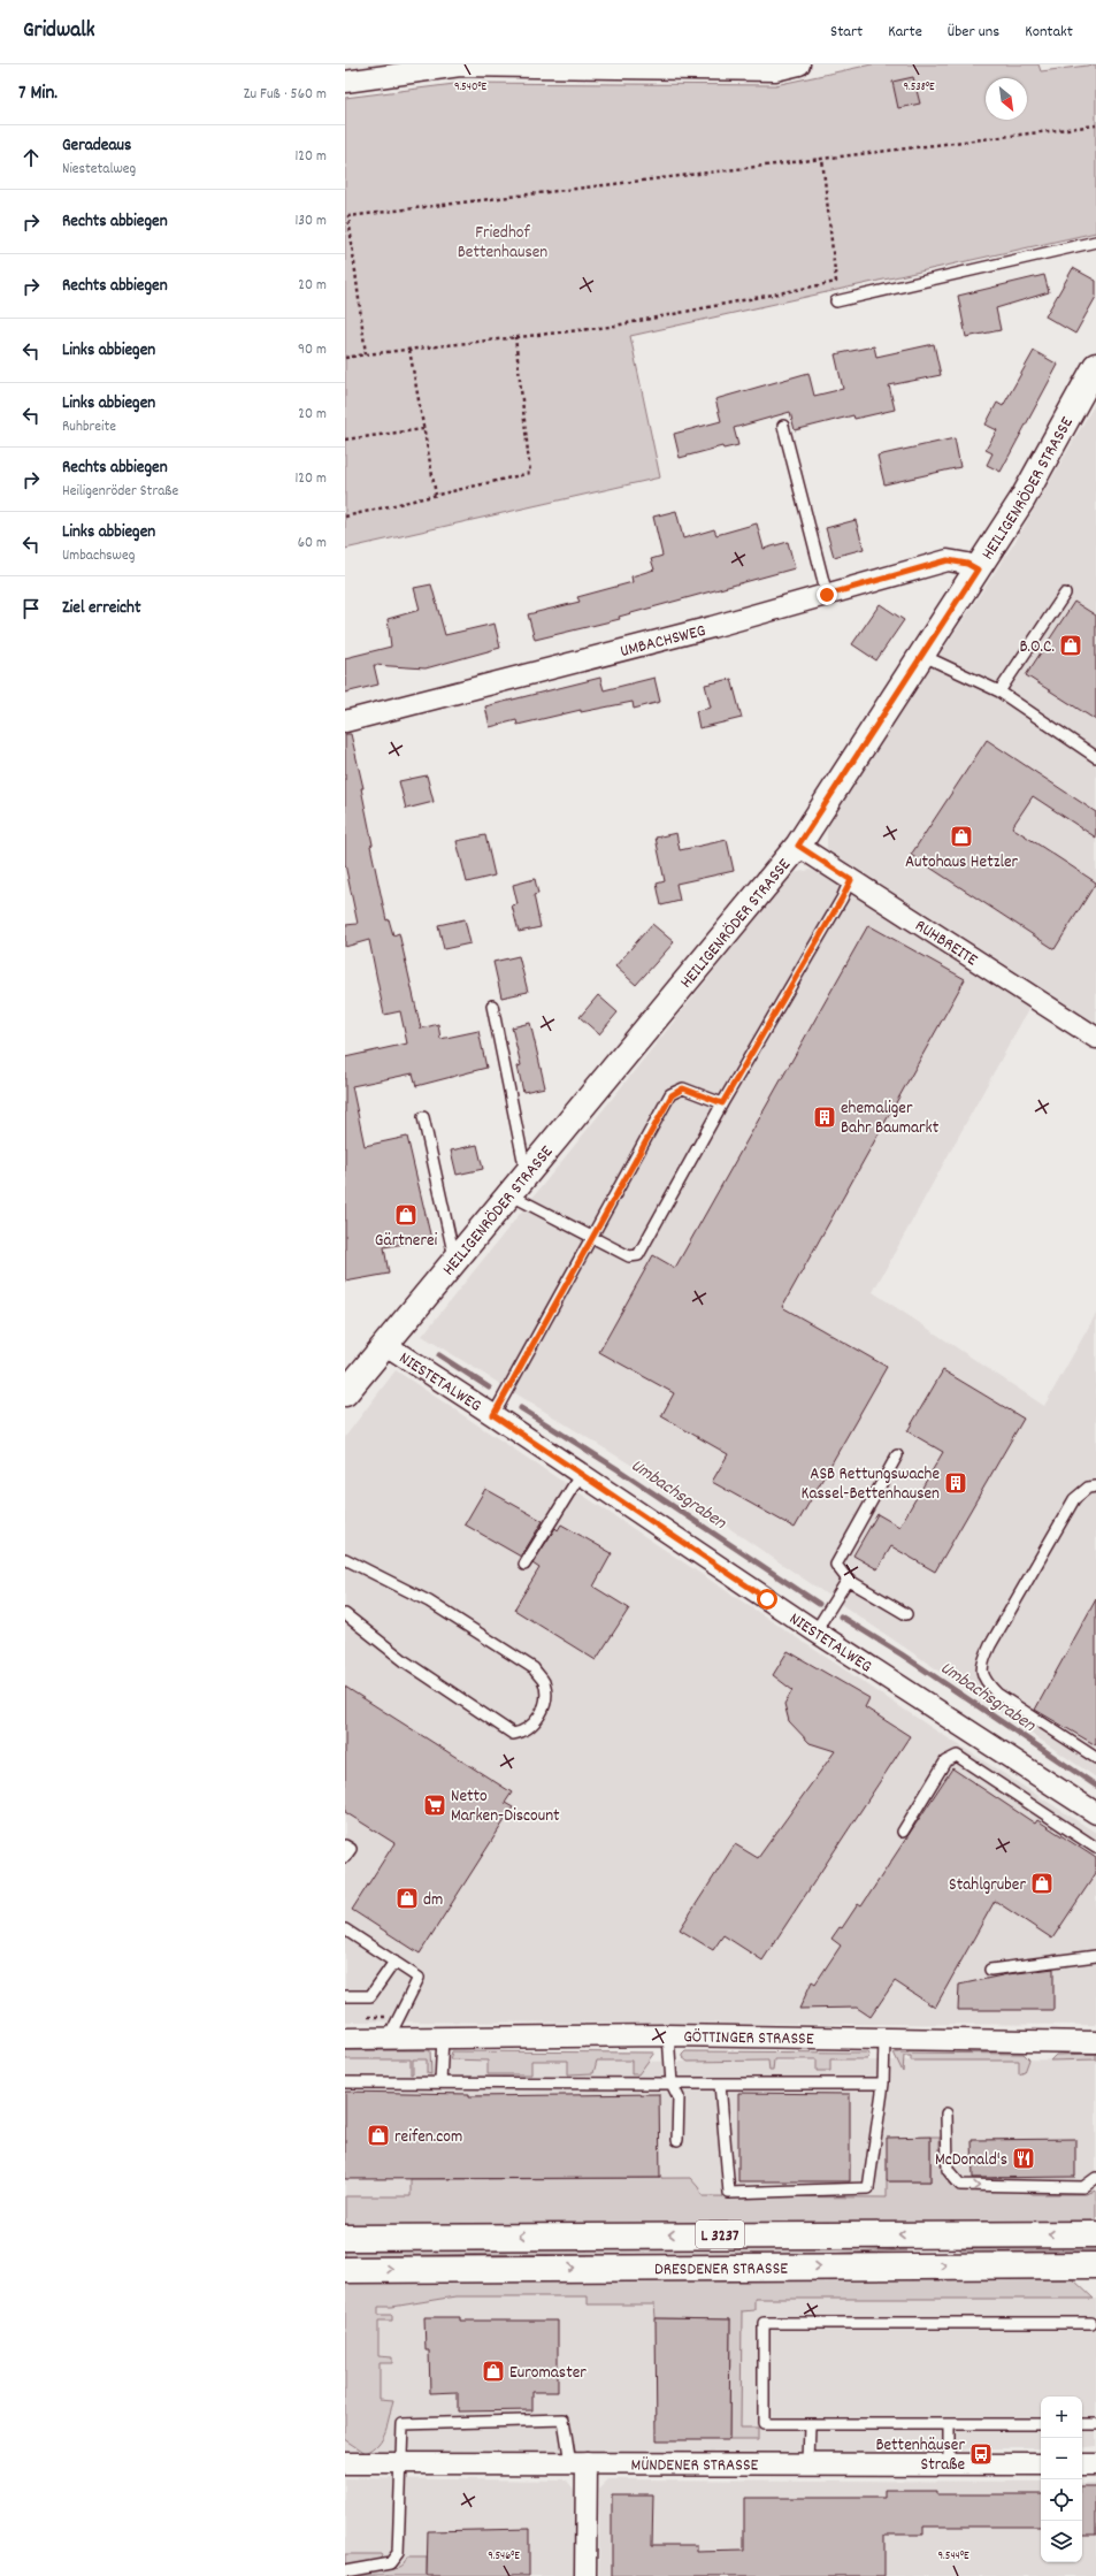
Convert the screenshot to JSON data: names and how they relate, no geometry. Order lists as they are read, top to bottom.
{
  "streets": {
    "main road": ["HEILIGENRÖDER STRASSE", "L 3237", "DRESDENER STRASSE"],
    "street": [
      "UMBACHSWEG",
      "RUHBREITE",
      "NIESTETALWEG",
      "GÖTTINGER STRASSE",
      "MÜNDENER STRASSE"
    ]
  },
  "crossings": [
    ["HEILIGENRÖDER STRASSE", "UMBACHSWEG"],
    ["HEILIGENRÖDER STRASSE", "RUHBREITE"],
    ["HEILIGENRÖDER STRASSE", "NIESTETALWEG"]
  ],
  "water": ["Umbachsgraben"],
  "parks": ["Friedhof Bettenhausen"],
  "places": {
    "shop": [
      "B.O.C.",
      "Autohaus Hetzler",
      "Gärtnerei",
      "Stahlgruber",
      "dm",
      "reifen.com",
      "Euromaster"
    ],
    "building": ["ehemaliger Bahr Baumarkt", "ASB Rettungswache Kassel-Bettenhausen"],
    "supermarket": ["Netto Marken-Discount"],
    "restaurant": ["McDonald's"],
    "bus stop": ["Bettenhäuser Straße"]
  },
  "north": "bottom right",
  "page": {
    "header": "Gridwalk",
    "nav": [
      "Start",
      "Karte",
      "Über uns",
      "Kontakt"
    ],
    "heading": ["7 Min.", "Zu Fuß · 560 m"],
    "list": [
      ["Geradeaus", "Niestetalweg", "120 m"],
      ["Rechts abbiegen", "130 m"],
      ["Rechts abbiegen", "20 m"],
      ["Links abbiegen", "90 m"],
      ["Links abbiegen", "Ruhbreite", "20 m"],
      ["Rechts abbiegen", "Heiligenröder Straße", "120 m"],
      ["Links abbiegen", "Umbachsweg", "60 m"],
      "Ziel erreicht"
    ],
    "map_buttons": ["+", "−"]
  },
  "coordinates": [
    "9.540°E",
    "9.538°E",
    "9.546°E",
    "9.544°E"
  ]
}
